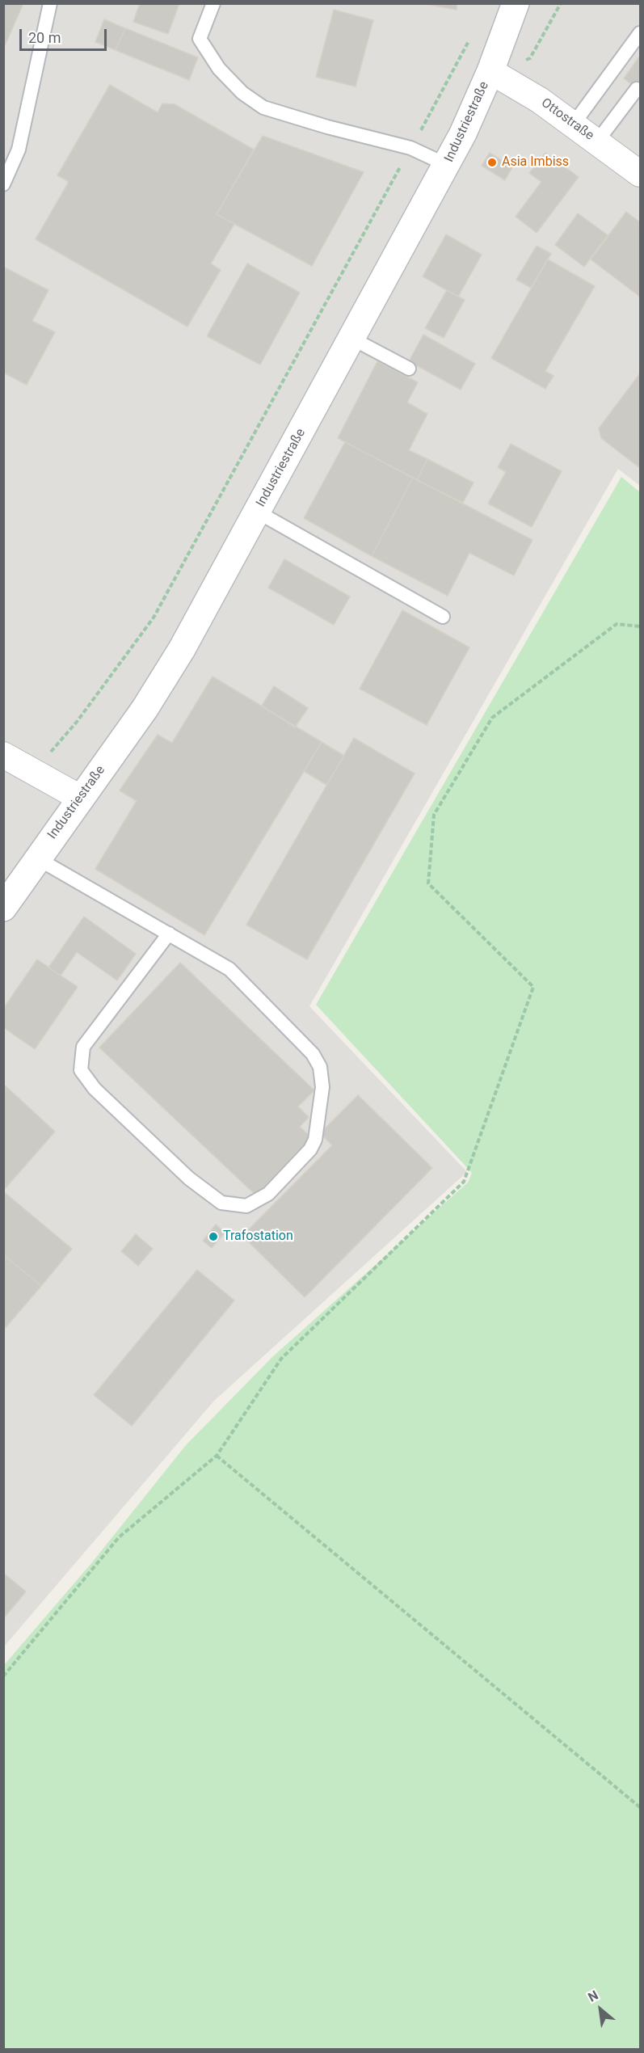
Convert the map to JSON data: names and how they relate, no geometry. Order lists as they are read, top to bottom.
{
  "streets": {
    "street": ["Ottostraße", "Industriestraße"]
  },
  "crossings": [
    ["Ottostraße", "Industriestraße"]
  ],
  "places": ["Asia Imbiss", "Trafostation"],
  "scale_bar": "20 m",
  "north": "top left"
}
